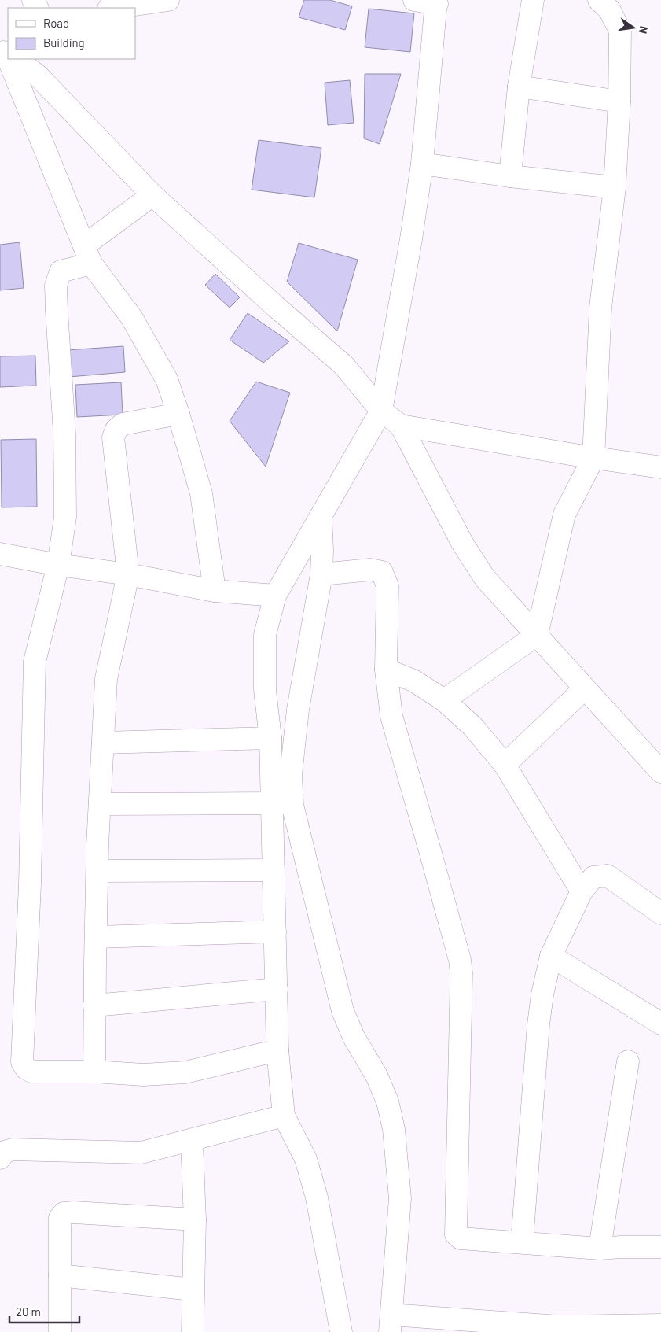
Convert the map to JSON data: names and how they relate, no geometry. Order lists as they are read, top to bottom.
{
  "legend": ["Road", "Building"],
  "scale_bar": "20 m",
  "north": "right"
}
